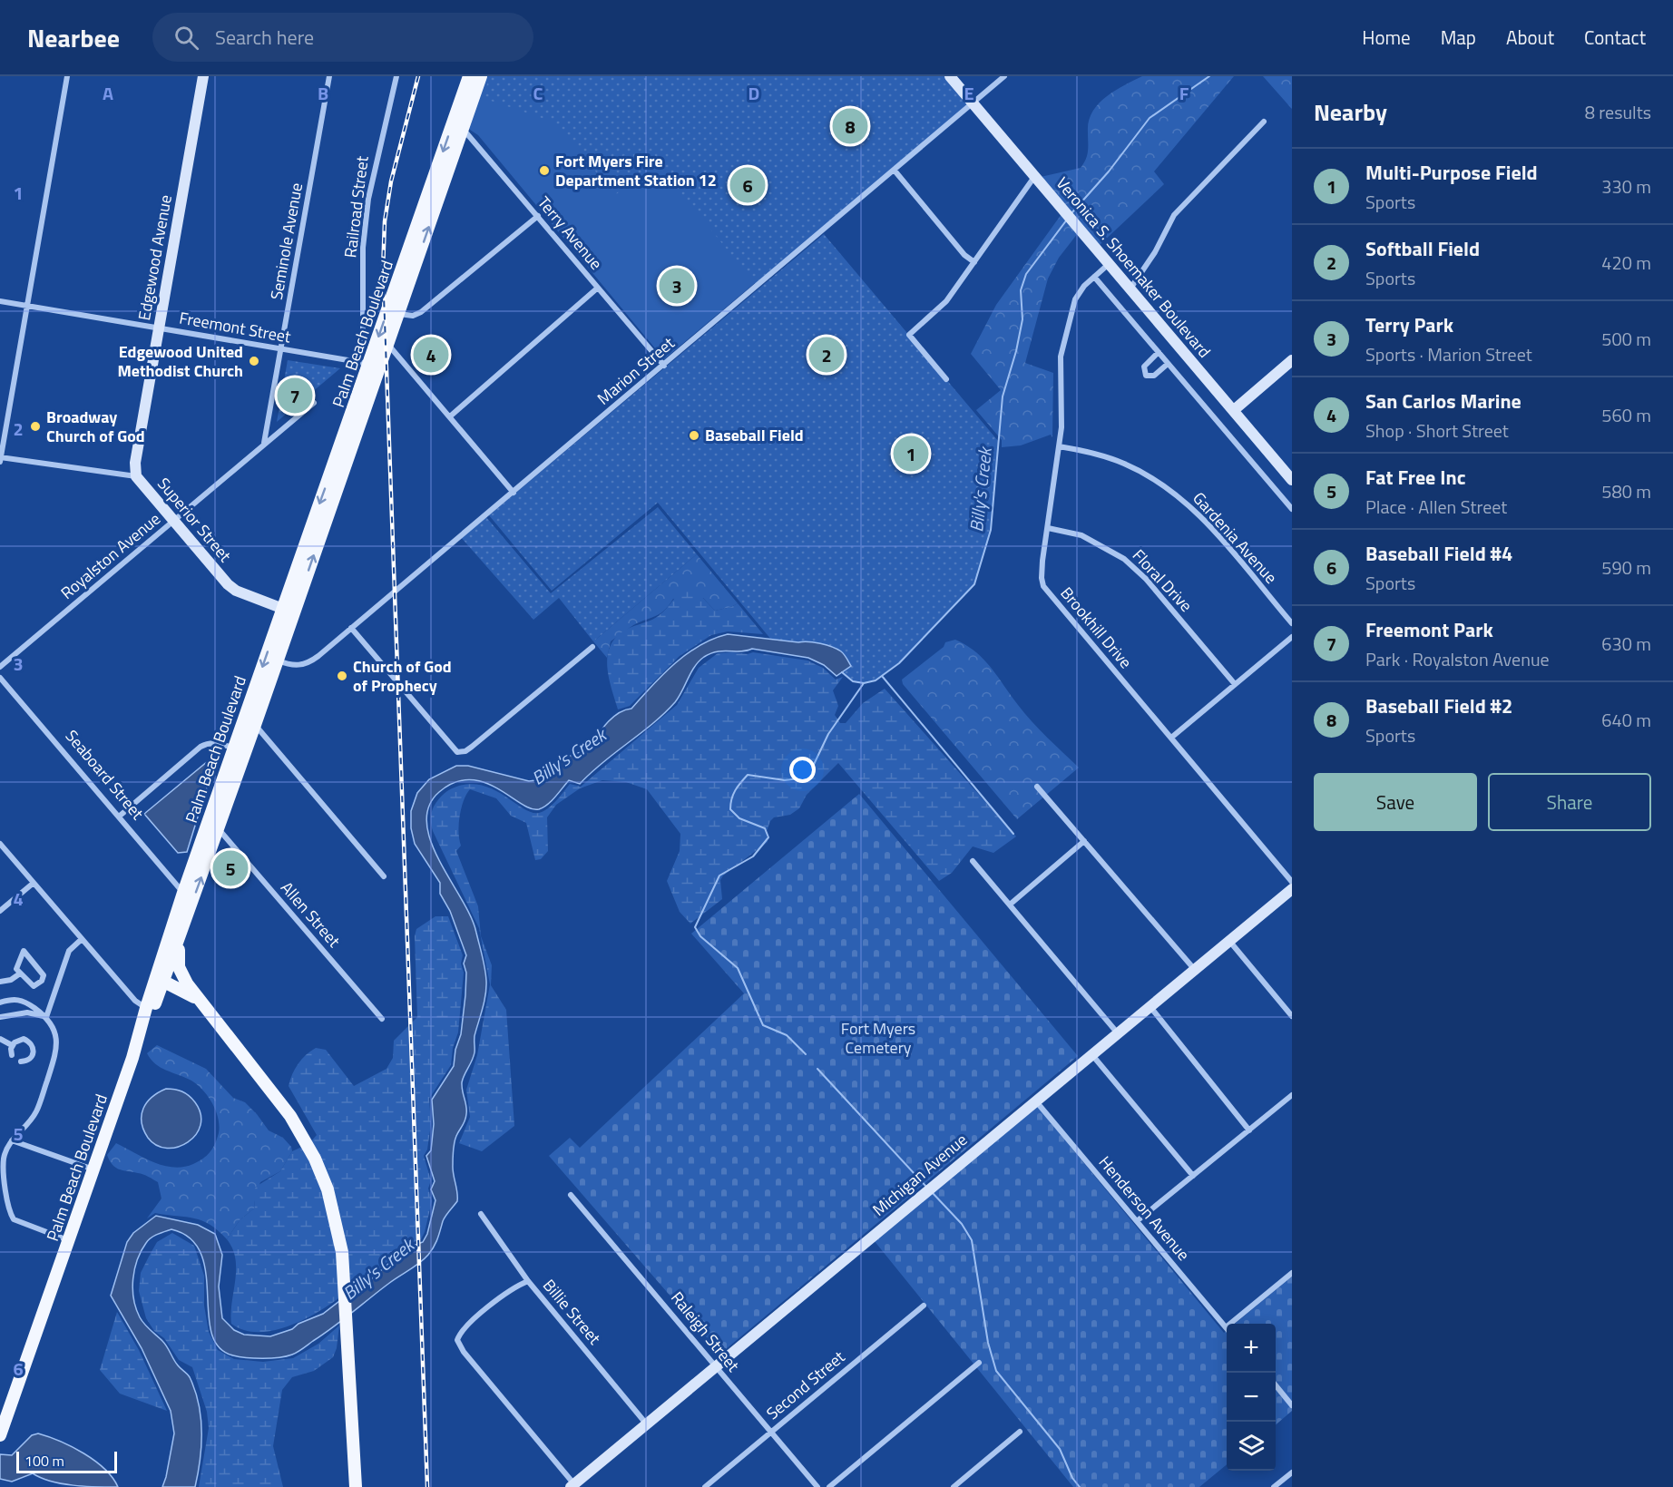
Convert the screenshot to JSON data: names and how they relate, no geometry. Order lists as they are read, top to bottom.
{
  "streets": {
    "main road": ["Palm Beach Boulevard"],
    "street": [
      "Railroad Street",
      "Terry Avenue",
      "Seminole Avenue",
      "Edgewood Avenue",
      "Veronica S. Shoemaker Boulevard",
      "Freemont Street",
      "Marion Street",
      "Superior Street",
      "Gardenia Avenue",
      "Royalston Avenue",
      "Floral Drive",
      "Brookhill Drive",
      "Seaboard Street",
      "Allen Street",
      "Michigan Avenue",
      "Henderson Avenue",
      "Billie Street",
      "Raleigh Street",
      "Second Street"
    ]
  },
  "crossings": [
    ["Terry Avenue", "Palm Beach Boulevard"],
    ["Terry Avenue", "Marion Street"],
    ["Seminole Avenue", "Freemont Street"],
    ["Seminole Avenue", "Royalston Avenue"],
    ["Edgewood Avenue", "Freemont Street"],
    ["Edgewood Avenue", "Superior Street"],
    ["Veronica S. Shoemaker Boulevard", "Marion Street"],
    ["Veronica S. Shoemaker Boulevard", "Brookhill Drive"],
    ["Freemont Street", "Palm Beach Boulevard"],
    ["Palm Beach Boulevard", "Marion Street"],
    ["Palm Beach Boulevard", "Superior Street"],
    ["Palm Beach Boulevard", "Seaboard Street"],
    ["Palm Beach Boulevard", "Allen Street"],
    ["Superior Street", "Royalston Avenue"],
    ["Gardenia Avenue", "Brookhill Drive"],
    ["Floral Drive", "Brookhill Drive"],
    ["Michigan Avenue", "Henderson Avenue"],
    ["Michigan Avenue", "Billie Street"],
    ["Michigan Avenue", "Raleigh Street"],
    ["Raleigh Street", "Second Street"]
  ],
  "water": ["Billy's Creek"],
  "parks": ["Fort Myers Cemetery"],
  "places": [
    "Fort Myers Fire Department Station 12",
    "Edgewood United Methodist Church",
    "Broadway Church of God",
    "Baseball Field",
    "Church of God of Prophecy"
  ],
  "scale_bar": "100 m",
  "page": {
    "header": "Nearbee",
    "search": "Search here",
    "nav": [
      "Home",
      "Map",
      "About",
      "Contact"
    ],
    "heading": ["Nearby", "8 results"],
    "pins": [
      "8",
      "6",
      "3",
      "2",
      "4",
      "7",
      "1",
      "5"
    ],
    "list": [
      {
        "mark": "1",
        "name": "Multi-Purpose Field",
        "note": "Sports",
        "value": "330 m"
      },
      {
        "mark": "2",
        "name": "Softball Field",
        "note": "Sports",
        "value": "420 m"
      },
      {
        "mark": "3",
        "name": "Terry Park",
        "note": "Sports · Marion Street",
        "value": "500 m"
      },
      {
        "mark": "4",
        "name": "San Carlos Marine",
        "note": "Shop · Short Street",
        "value": "560 m"
      },
      {
        "mark": "5",
        "name": "Fat Free Inc",
        "note": "Place · Allen Street",
        "value": "580 m"
      },
      {
        "mark": "6",
        "name": "Baseball Field #4",
        "note": "Sports",
        "value": "590 m"
      },
      {
        "mark": "7",
        "name": "Freemont Park",
        "note": "Park · Royalston Avenue",
        "value": "630 m"
      },
      {
        "mark": "8",
        "name": "Baseball Field #2",
        "note": "Sports",
        "value": "640 m"
      }
    ],
    "buttons": ["Save", "Share"],
    "map_buttons": ["+", "−"],
    "scale": "100 m"
  },
  "grid": {
    "columns": [
      "A",
      "B",
      "C",
      "D",
      "E",
      "F"
    ],
    "rows": [
      "1",
      "2",
      "3",
      "4",
      "5",
      "6"
    ]
  }
}
